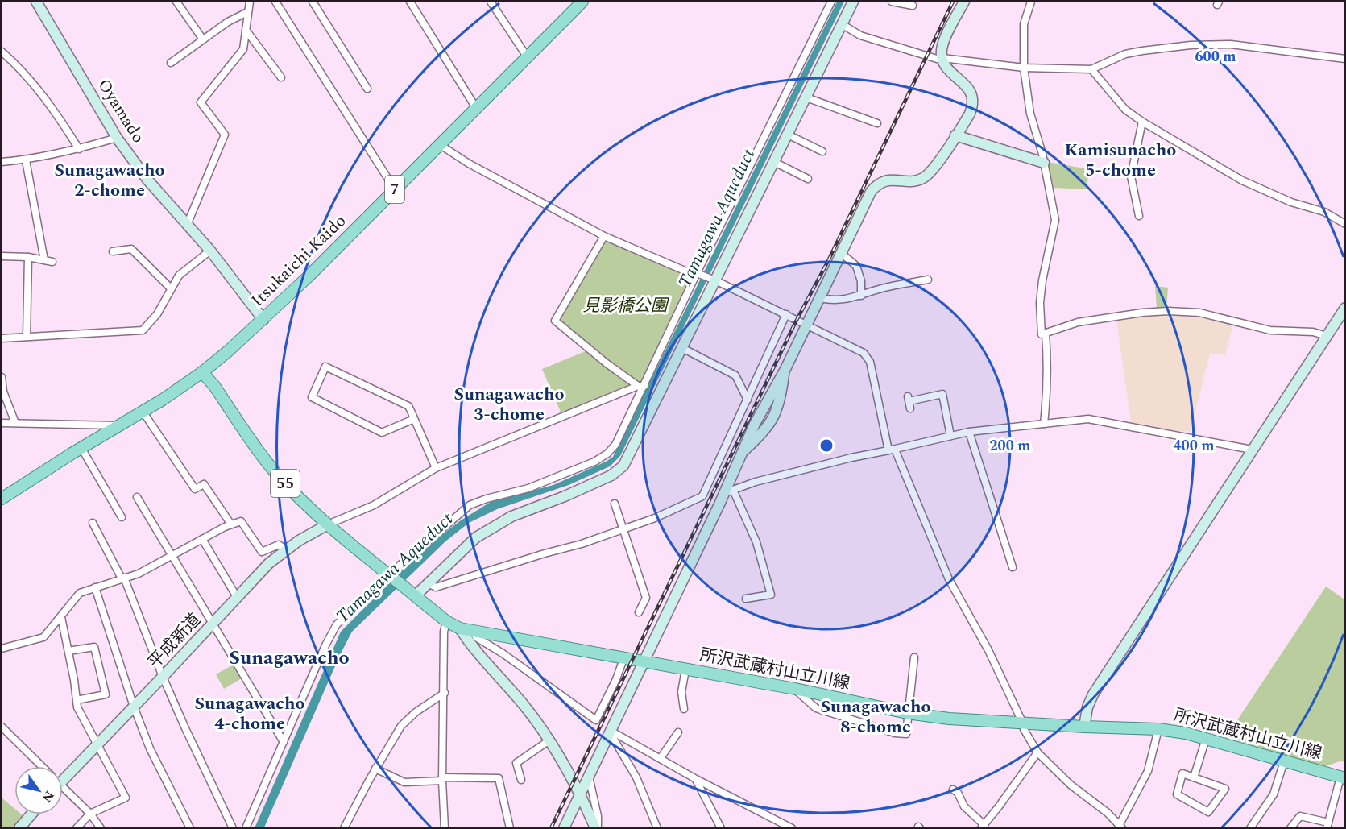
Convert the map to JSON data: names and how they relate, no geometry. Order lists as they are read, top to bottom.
{
  "streets": {
    "main road": [
      "7",
      "Itsukaichi Kaido",
      "55",
      "所沢武蔵村山立川線"
    ],
    "street": ["Oyamado", "平成新道"]
  },
  "crossings": [
    ["Oyamado", "Itsukaichi Kaido"],
    ["Itsukaichi Kaido", "55"],
    ["55", "平成新道"],
    ["55", "所沢武蔵村山立川線"]
  ],
  "districts": [
    "Kamisunacho 5-chome",
    "Sunagawacho 2-chome",
    "Sunagawacho 3-chome",
    "Sunagawacho",
    "Sunagawacho 4-chome",
    "Sunagawacho 8-chome"
  ],
  "water": ["Tamagawa Aqueduct"],
  "parks": ["見影橋公園"],
  "north": "bottom right",
  "rings": ["600 m", "200 m", "400 m"]
}
